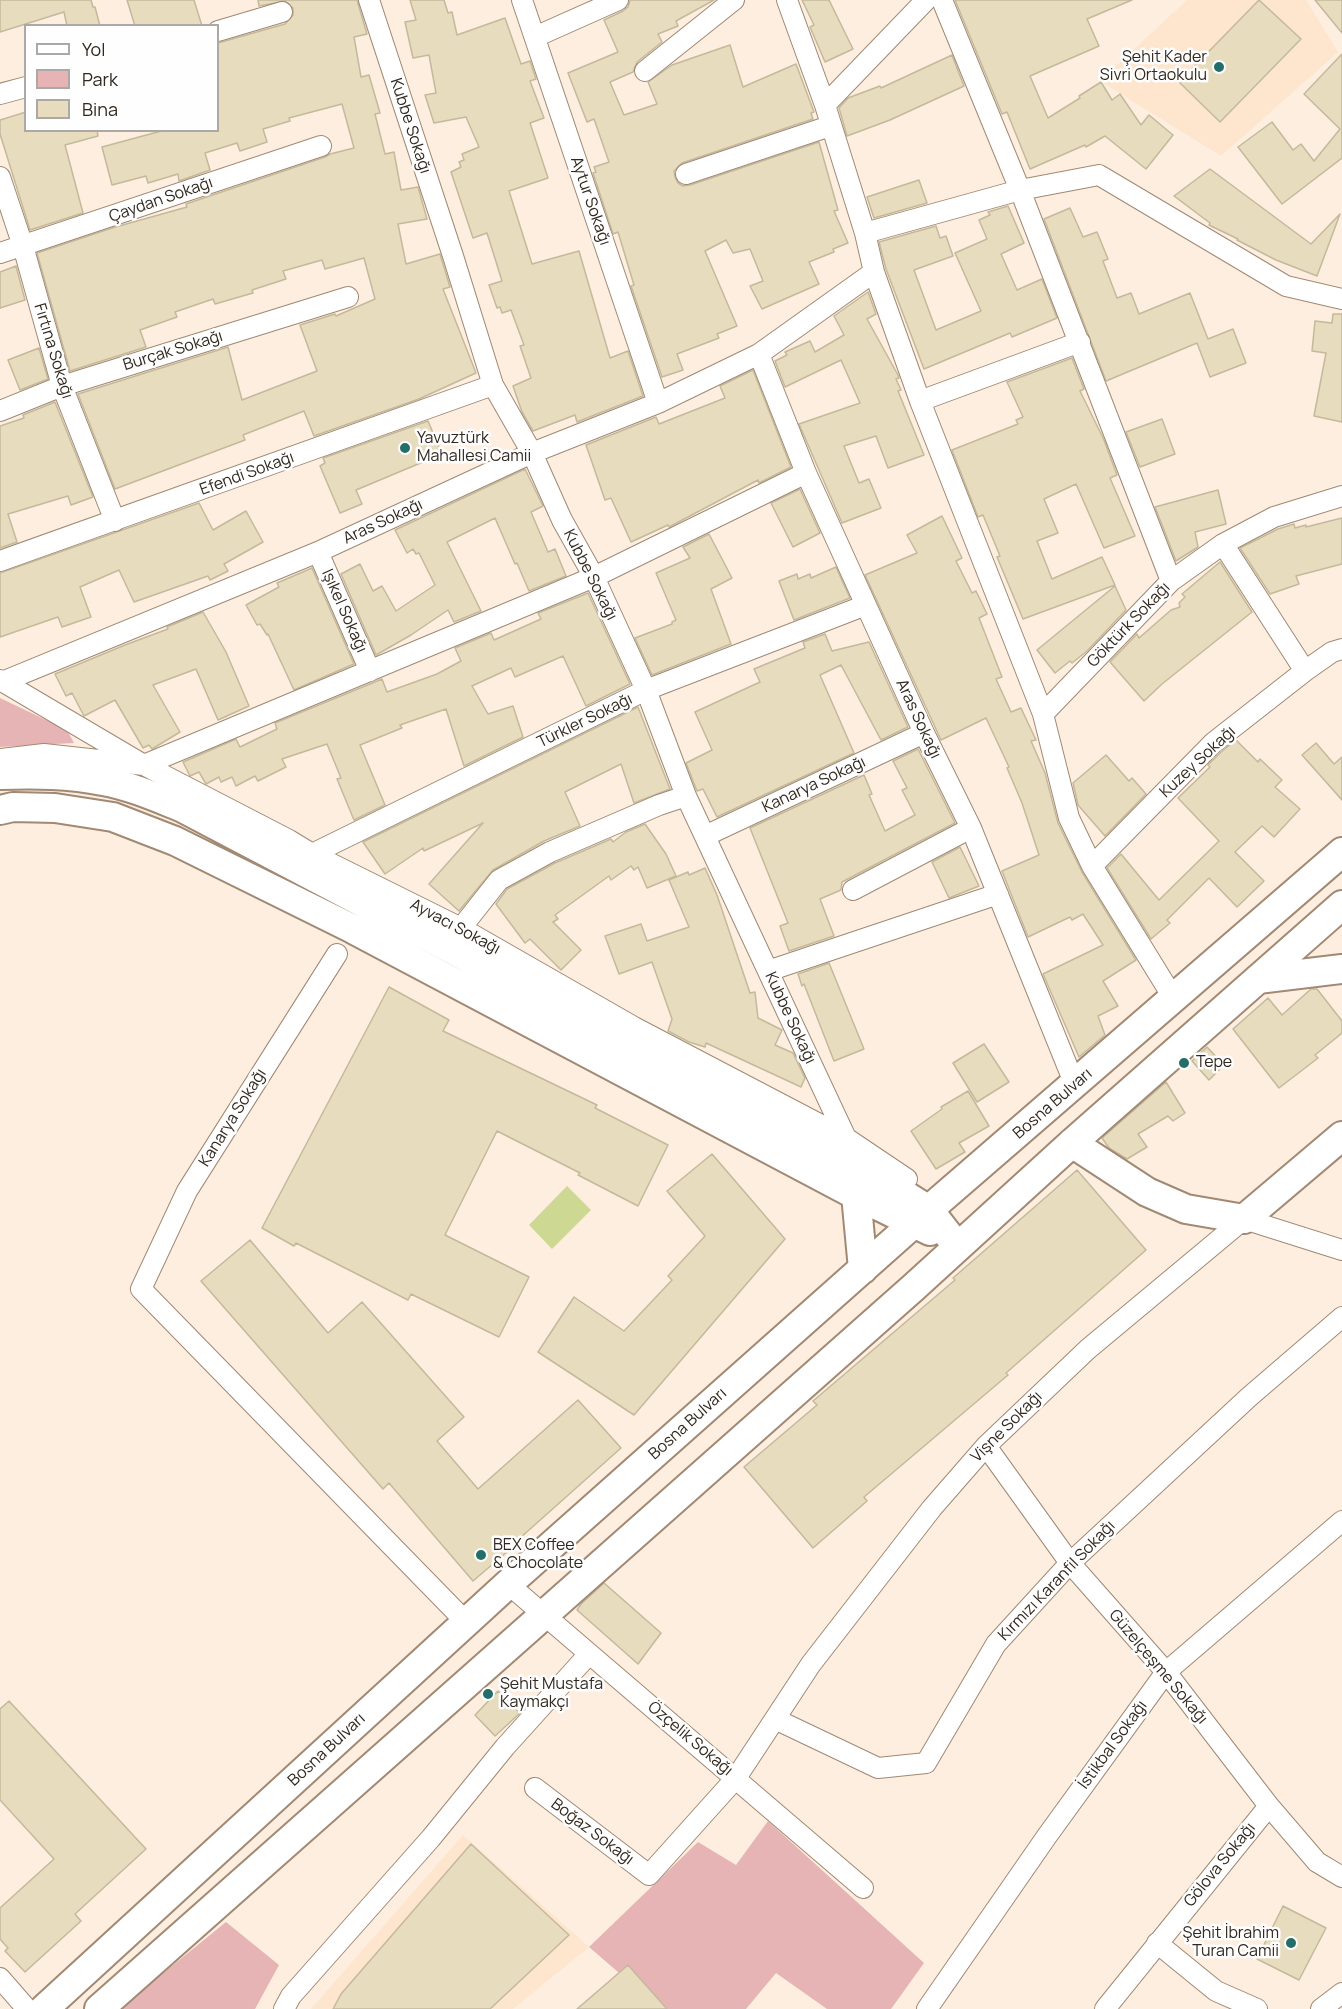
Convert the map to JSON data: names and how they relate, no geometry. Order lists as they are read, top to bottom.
{
  "streets": {
    "main road": ["Bosna Bulvarı", "Vişne Sokağı"],
    "street": [
      "Kubbe Sokağı",
      "Çaydan Sokağı",
      "Aytur Sokağı",
      "Fırtına Sokağı",
      "Burçak Sokağı",
      "Efendi Sokağı",
      "Aras Sokağı",
      "Işıkel Sokağı",
      "Göktürk Sokağı",
      "Türkler Sokağı",
      "Kuzey Sokağı",
      "Kanarya Sokağı",
      "Ayvacı Sokağı",
      "Kırmızı Karanfil Sokağı",
      "Güzelçeşme Sokağı",
      "Özçelik Sokağı",
      "İstikbal Sokağı",
      "Boğaz Sokağı",
      "Gölova Sokağı"
    ]
  },
  "crossings": [
    ["Kubbe Sokağı", "Efendi Sokağı"],
    ["Kubbe Sokağı", "Aras Sokağı"],
    ["Kubbe Sokağı", "Türkler Sokağı"],
    ["Kubbe Sokağı", "Kanarya Sokağı"],
    ["Kubbe Sokağı", "Ayvacı Sokağı"],
    ["Çaydan Sokağı", "Fırtına Sokağı"],
    ["Aytur Sokağı", "Aras Sokağı"],
    ["Fırtına Sokağı", "Burçak Sokağı"],
    ["Fırtına Sokağı", "Efendi Sokağı"],
    ["Aras Sokağı", "Işıkel Sokağı"],
    ["Aras Sokağı", "Türkler Sokağı"],
    ["Aras Sokağı", "Kanarya Sokağı"],
    ["Aras Sokağı", "Ayvacı Sokağı"],
    ["Aras Sokağı", "Bosna Bulvarı"],
    ["Türkler Sokağı", "Ayvacı Sokağı"],
    ["Kanarya Sokağı", "Bosna Bulvarı"],
    ["Bosna Bulvarı", "Özçelik Sokağı"],
    ["Vişne Sokağı", "Kırmızı Karanfil Sokağı"],
    ["Vişne Sokağı", "Güzelçeşme Sokağı"],
    ["Vişne Sokağı", "Özçelik Sokağı"],
    ["Kırmızı Karanfil Sokağı", "Güzelçeşme Sokağı"],
    ["Güzelçeşme Sokağı", "İstikbal Sokağı"],
    ["Güzelçeşme Sokağı", "Gölova Sokağı"],
    ["Özçelik Sokağı", "Boğaz Sokağı"]
  ],
  "places": [
    "Şehit Kader Sivri Ortaokulu",
    "Yavuztürk Mahallesi Camii",
    "Tepe",
    "BEX Coffee & Chocolate",
    "Şehit Mustafa Kaymakçı",
    "Şehit İbrahim Turan Camii"
  ],
  "legend": ["Yol", "Park", "Bina"]
}
